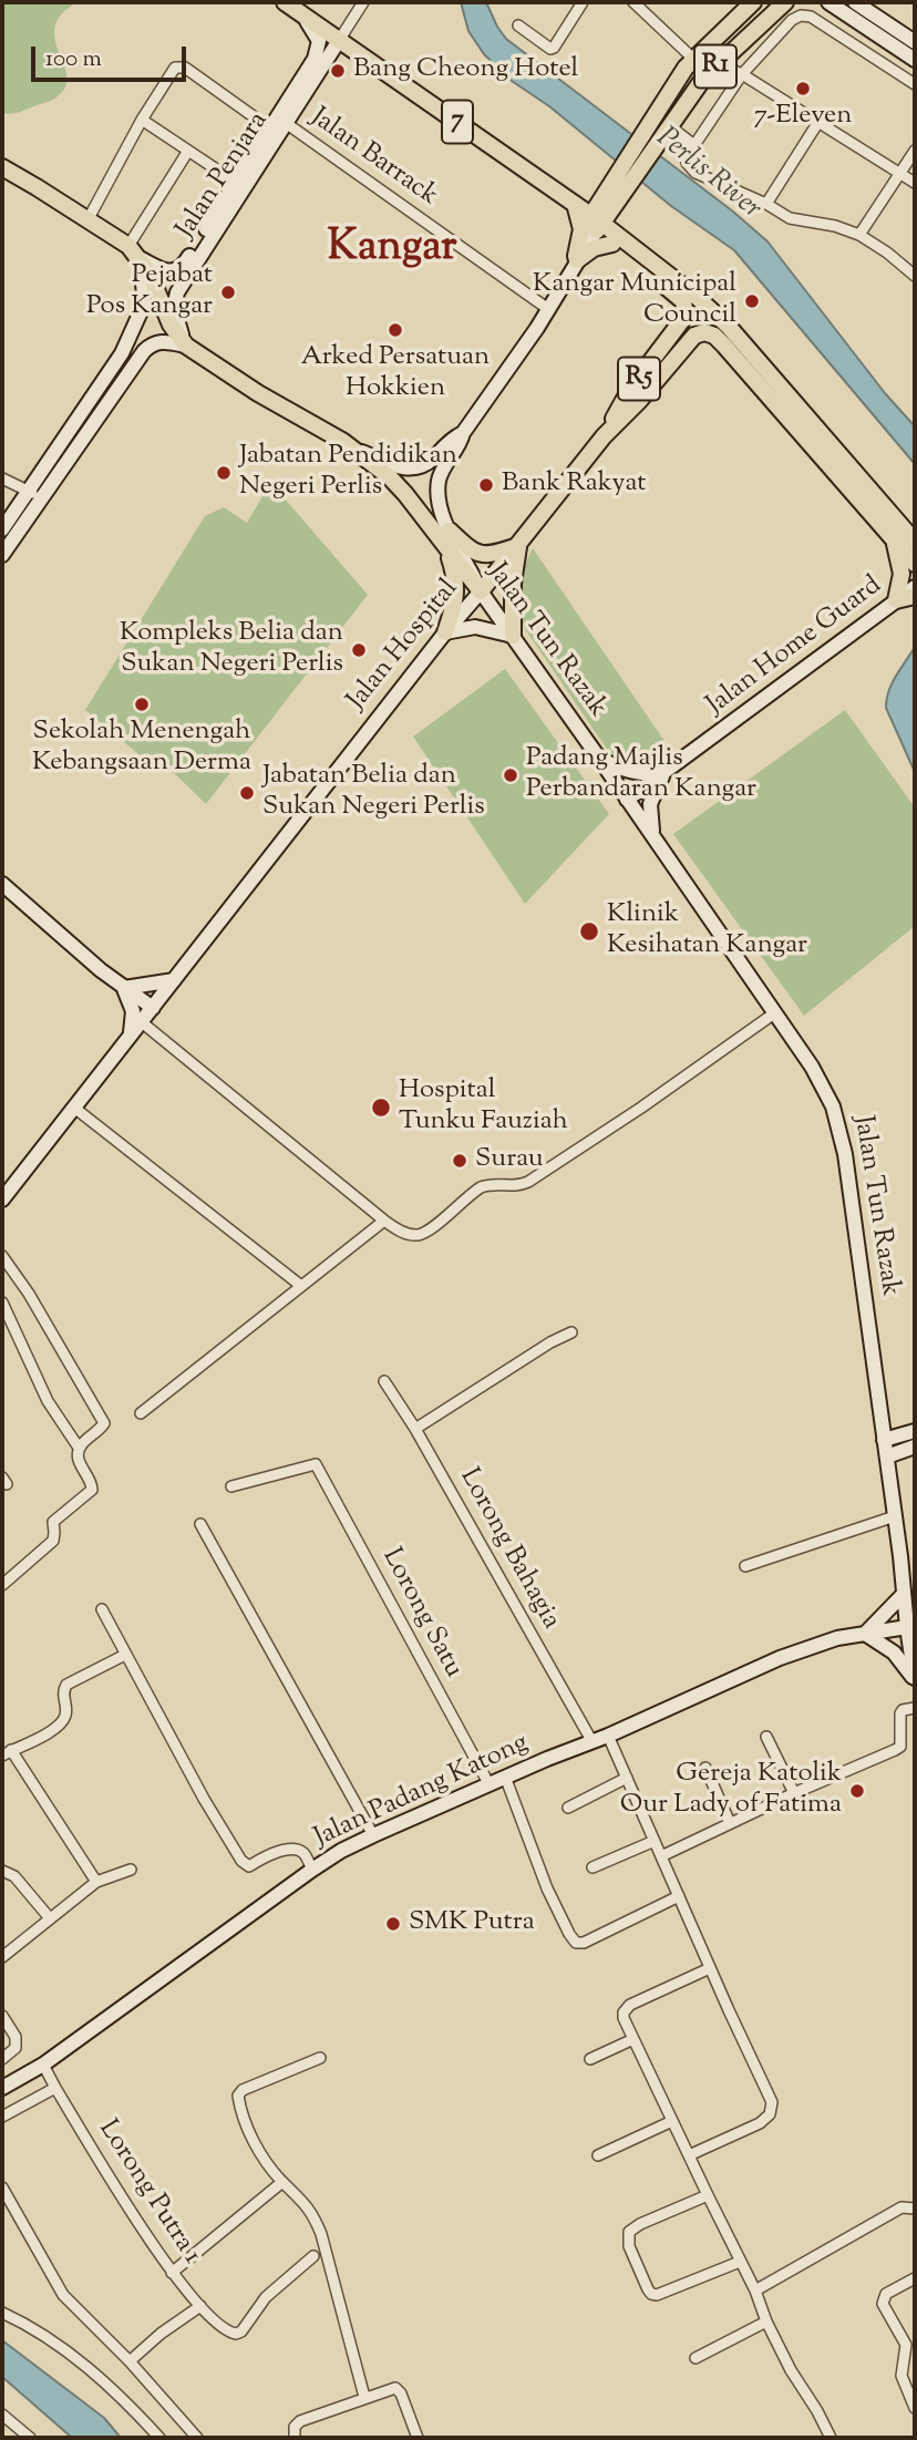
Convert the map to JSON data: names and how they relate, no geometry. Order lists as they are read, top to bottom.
{
  "streets": {
    "main road": [
      "R1",
      "7",
      "R5",
      "Jalan Tun Razak",
      "Jalan Hospital"
    ],
    "street": [
      "Jalan Barrack",
      "Jalan Penjara",
      "Jalan Home Guard",
      "Lorong Bahagia",
      "Lorong Satu",
      "Jalan Padang Katong",
      "Lorong Putra 1"
    ]
  },
  "crossings": [
    ["R1", "7"],
    ["7", "Jalan Penjara"],
    ["7", "R5"],
    ["Jalan Barrack", "Jalan Penjara"],
    ["Jalan Penjara", "Jalan Tun Razak"],
    ["R5", "Jalan Hospital"],
    ["Jalan Tun Razak", "Jalan Hospital"],
    ["Jalan Tun Razak", "Jalan Home Guard"],
    ["Jalan Tun Razak", "Jalan Padang Katong"],
    ["Lorong Bahagia", "Jalan Padang Katong"],
    ["Lorong Satu", "Jalan Padang Katong"],
    ["Jalan Padang Katong", "Lorong Putra 1"]
  ],
  "districts": ["Kangar"],
  "water": ["Perlis River"],
  "places": [
    "Bang Cheong Hotel",
    "7-Eleven",
    "Pejabat Pos Kangar",
    "Kangar Municipal Council",
    "Arked Persatuan Hokkien",
    "Jabatan Pendidikan Negeri Perlis",
    "Bank Rakyat",
    "Kompleks Belia dan Sukan Negeri Perlis",
    "Sekolah Menengah Kebangsaan Derma",
    "Padang Majlis Perbandaran Kangar",
    "Jabatan Belia dan Sukan Negeri Perlis",
    "Klinik Kesihatan Kangar",
    "Hospital Tunku Fauziah",
    "Surau",
    "Gereja Katolik Our Lady of Fatima",
    "SMK Putra"
  ],
  "scale_bar": "100 m"
}
